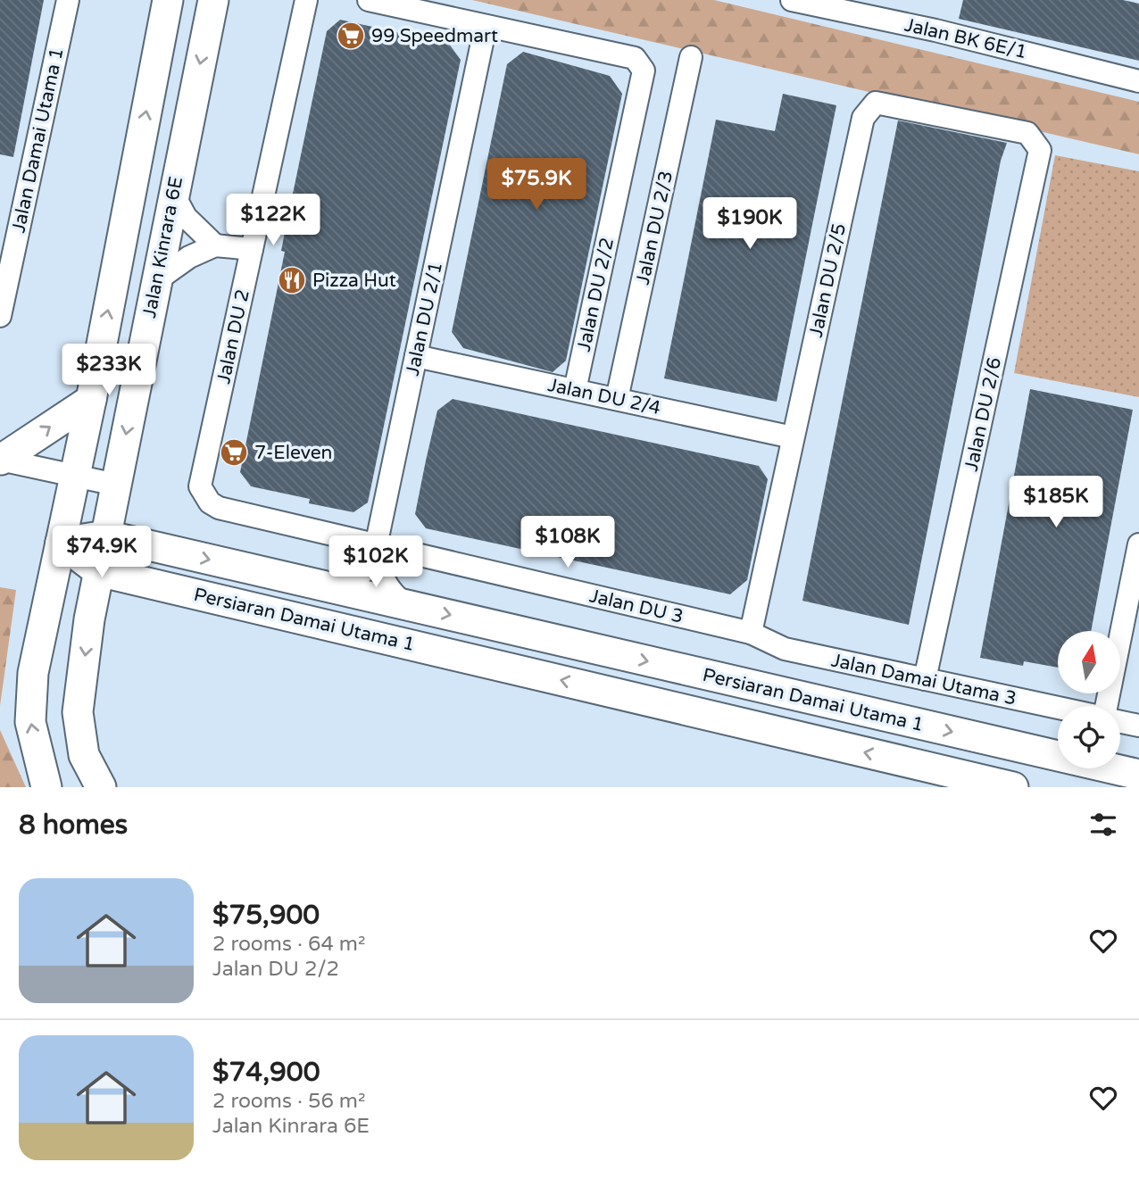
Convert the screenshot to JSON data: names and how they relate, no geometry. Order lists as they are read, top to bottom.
{
  "streets": {
    "street": [
      "Jalan BK 6E/1",
      "Jalan Damai Utama 1",
      "Jalan DU 2/3",
      "Jalan Kinrara 6E",
      "Jalan DU 2/5",
      "Jalan DU 2/2",
      "Jalan DU 2/1",
      "Jalan DU 2",
      "Jalan DU 2/4",
      "Jalan DU 2/6",
      "Jalan DU 3",
      "Persiaran Damai Utama 1",
      "Jalan Damai Utama 3"
    ]
  },
  "crossings": [
    ["Jalan DU 2/3", "Jalan DU 2/4"],
    ["Jalan Kinrara 6E", "Persiaran Damai Utama 1"],
    ["Jalan DU 2/5", "Jalan DU 2/4"],
    ["Jalan DU 2/5", "Jalan DU 2/6"],
    ["Jalan DU 2/5", "Jalan DU 3"],
    ["Jalan DU 2/5", "Jalan Damai Utama 3"],
    ["Jalan DU 2/2", "Jalan DU 2/1"],
    ["Jalan DU 2/2", "Jalan DU 2/4"],
    ["Jalan DU 2/1", "Jalan DU 2"],
    ["Jalan DU 2/1", "Jalan DU 2/4"],
    ["Jalan DU 2/1", "Jalan DU 3"],
    ["Jalan DU 2/1", "Persiaran Damai Utama 1"],
    ["Jalan DU 2", "Jalan DU 3"],
    ["Jalan DU 2/6", "Jalan Damai Utama 3"],
    ["Jalan DU 3", "Jalan Damai Utama 3"]
  ],
  "places": {
    "supermarket": ["99 Speedmart", "7-Eleven"],
    "restaurant": ["Pizza Hut"]
  },
  "north": "top",
  "page": {
    "price": [
      "$75.9K",
      "$122K",
      "$190K",
      "$233K",
      "$185K",
      "$108K",
      "$74.9K",
      "$102K"
    ],
    "heading": "8 homes",
    "list": [
      {
        "name": "$75,900",
        "note": "2 rooms · 64 m² · Jalan DU 2/2"
      },
      {
        "name": "$74,900",
        "note": "2 rooms · 56 m² · Jalan Kinrara 6E"
      }
    ]
  }
}
